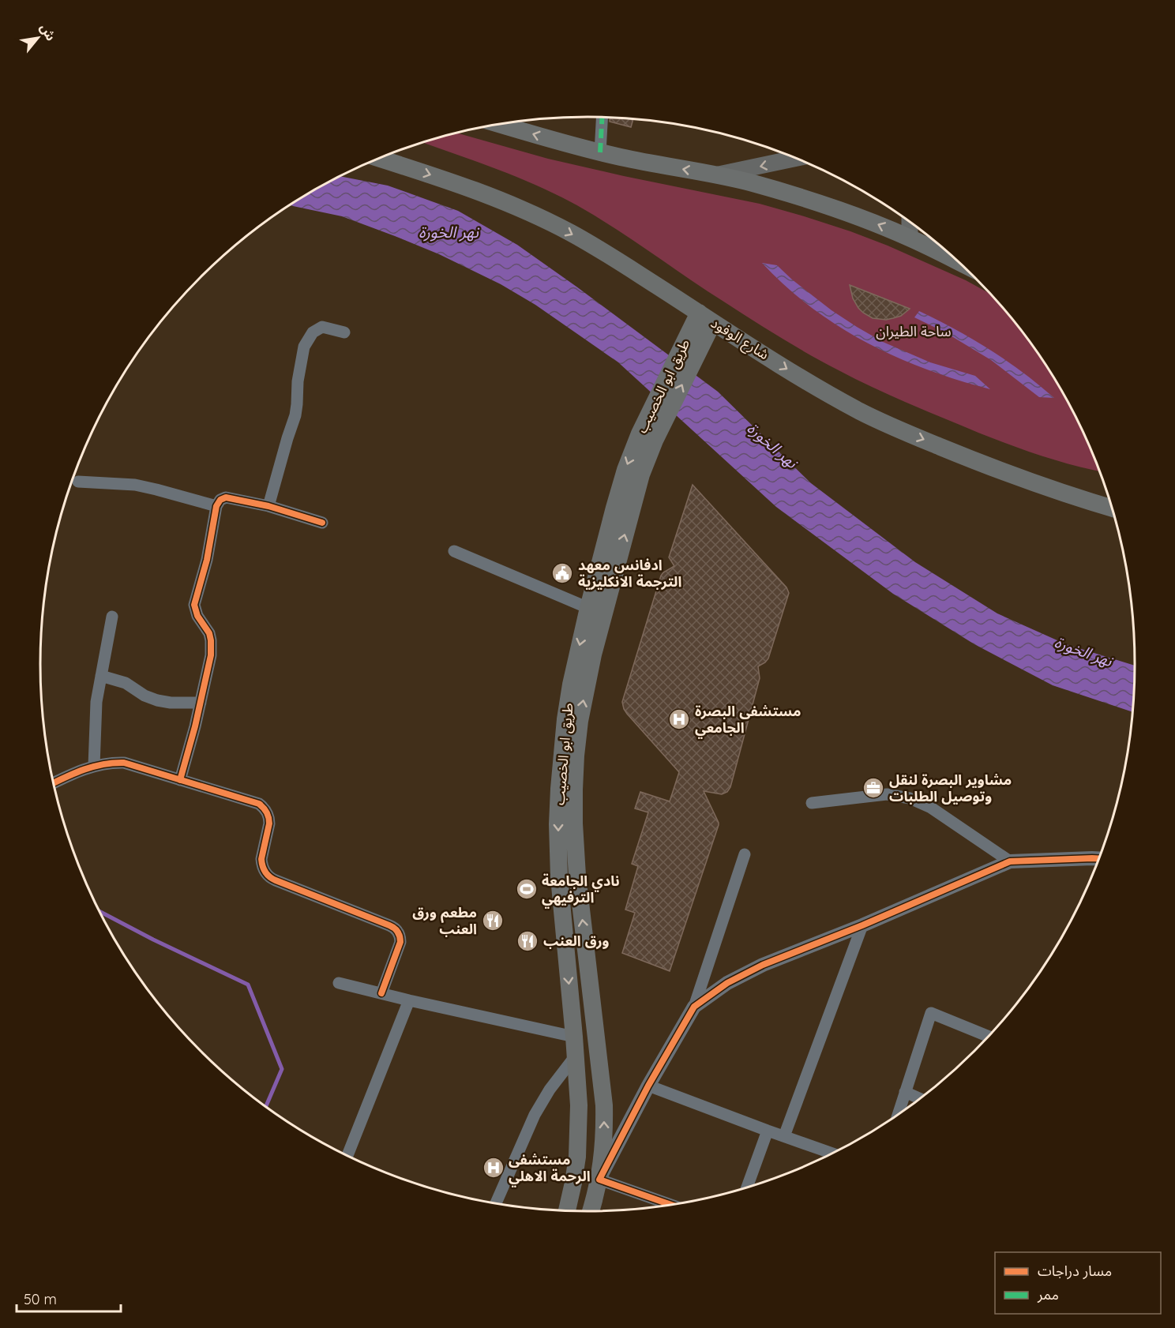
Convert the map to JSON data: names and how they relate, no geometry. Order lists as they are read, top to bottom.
{
  "streets": {
    "main road": ["شارع الوفود", "طريق ابو الخصيب"]
  },
  "crossings": [
    ["شارع الوفود", "طريق ابو الخصيب"]
  ],
  "water": ["نهر الخورة"],
  "parks": ["ساحة الطيران"],
  "places": {
    "public building": ["ادفانس معهد الترجمة الانكليزية"],
    "hospital": ["مستشفى البصرة الجامعي", "مستشفى الرحمة الاهلي"],
    "office": ["مشاوير البصرة لنقل وتوصيل الطلبات"],
    "sports": ["نادي الجامعة الترفيهي"],
    "restaurant": ["مطعم ورق العنب", "ورق العنب"]
  },
  "legend": ["مسار دراجات", "ممر"],
  "scale_bar": "50 m",
  "north": "top right"
}
